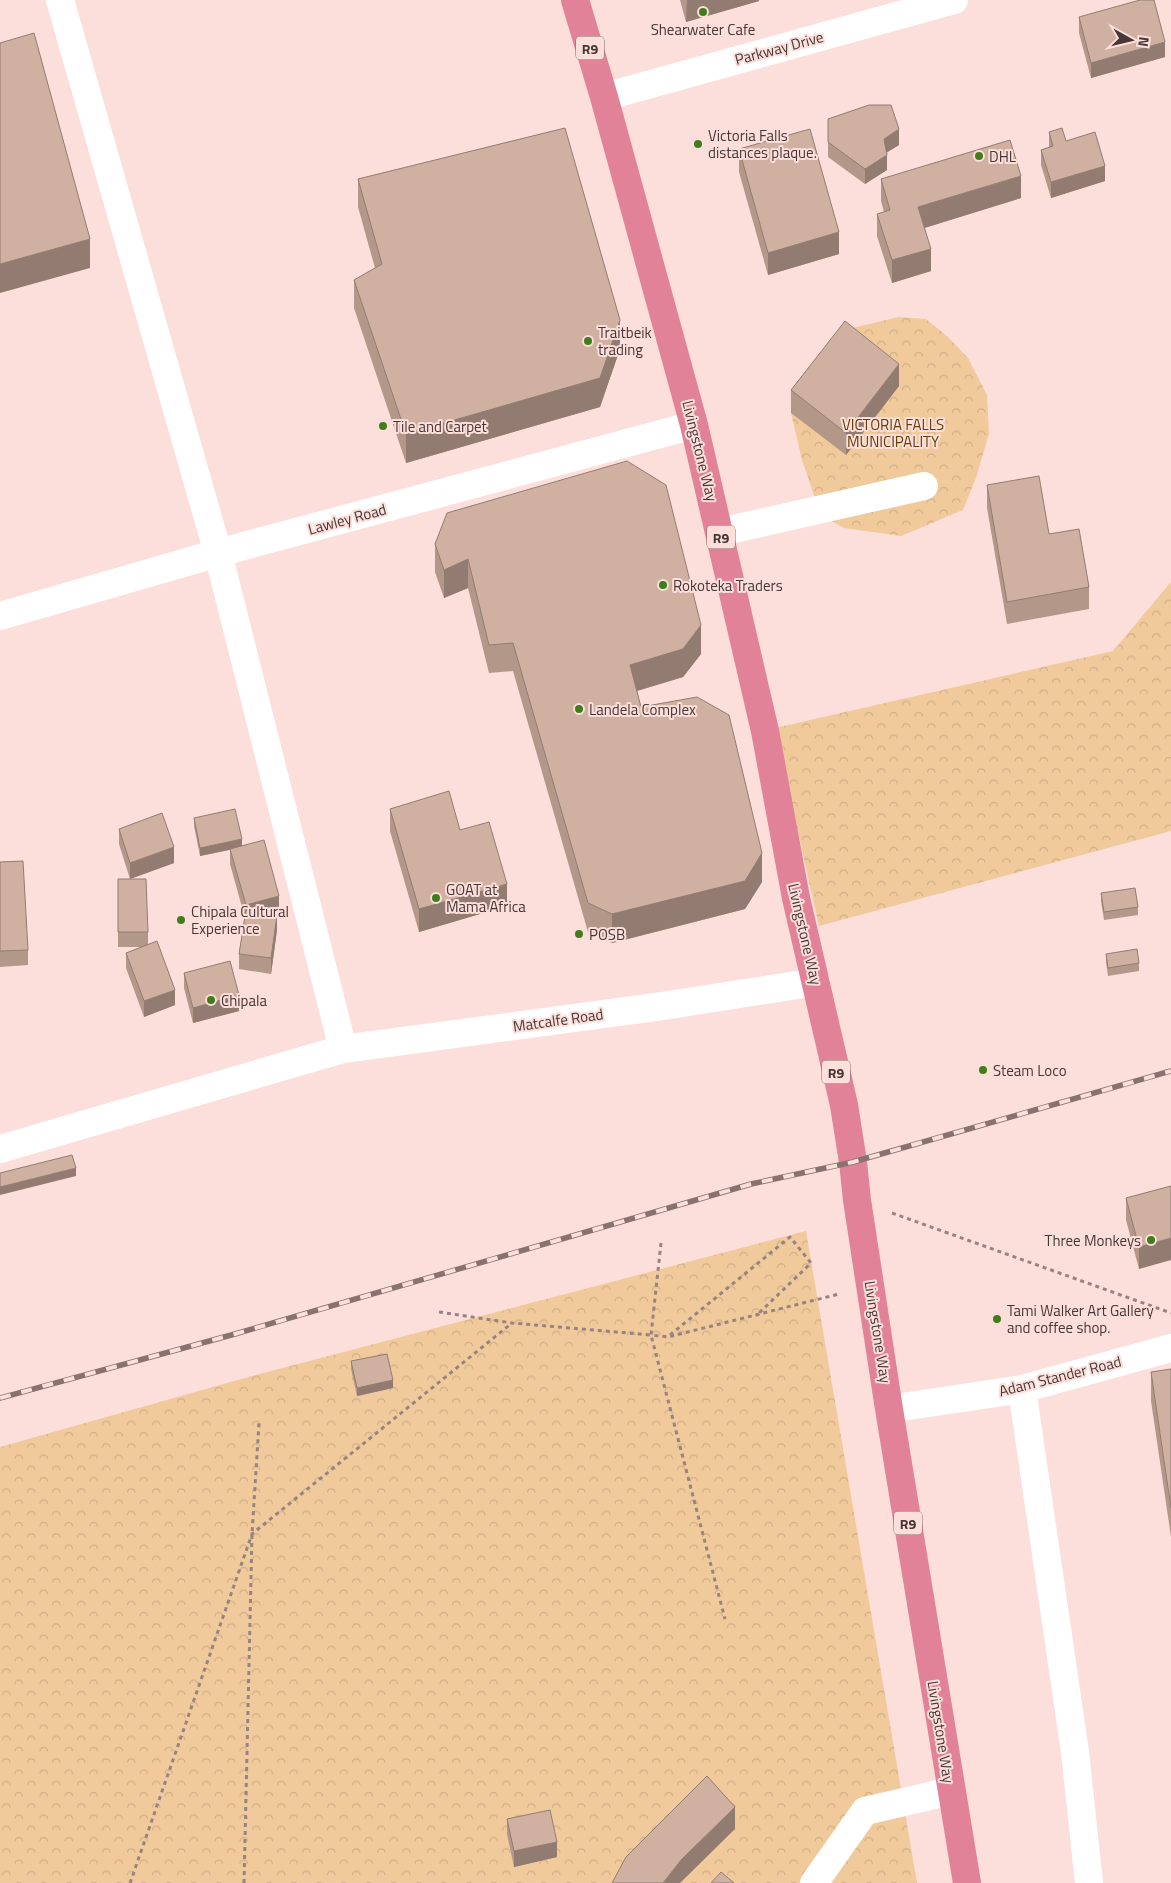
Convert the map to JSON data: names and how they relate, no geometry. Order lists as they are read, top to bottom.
{
  "streets": {
    "highway": ["R9", "Livingstone Way"],
    "street": [
      "Parkway Drive",
      "Lawley Road",
      "Matcalfe Road",
      "Adam Stander Road"
    ]
  },
  "crossings": [
    ["Parkway Drive", "Livingstone Way"],
    ["Livingstone Way", "Lawley Road"],
    ["Livingstone Way", "Matcalfe Road"],
    ["Livingstone Way", "Adam Stander Road"]
  ],
  "parks": ["VICTORIA FALLS MUNICIPALITY"],
  "places": [
    "Shearwater Cafe",
    "Victoria Falls distances plaque.",
    "DHL",
    "Traitbeik trading",
    "Tile and Carpet",
    "Rokoteka Traders",
    "Landela Complex",
    "GOAT at Mama Africa",
    "Chipala Cultural Experience",
    "POSB",
    "Chipala",
    "Steam Loco",
    "Three Monkeys",
    "Tami Walker Art Gallery and coffee shop."
  ],
  "north": "right"
}
